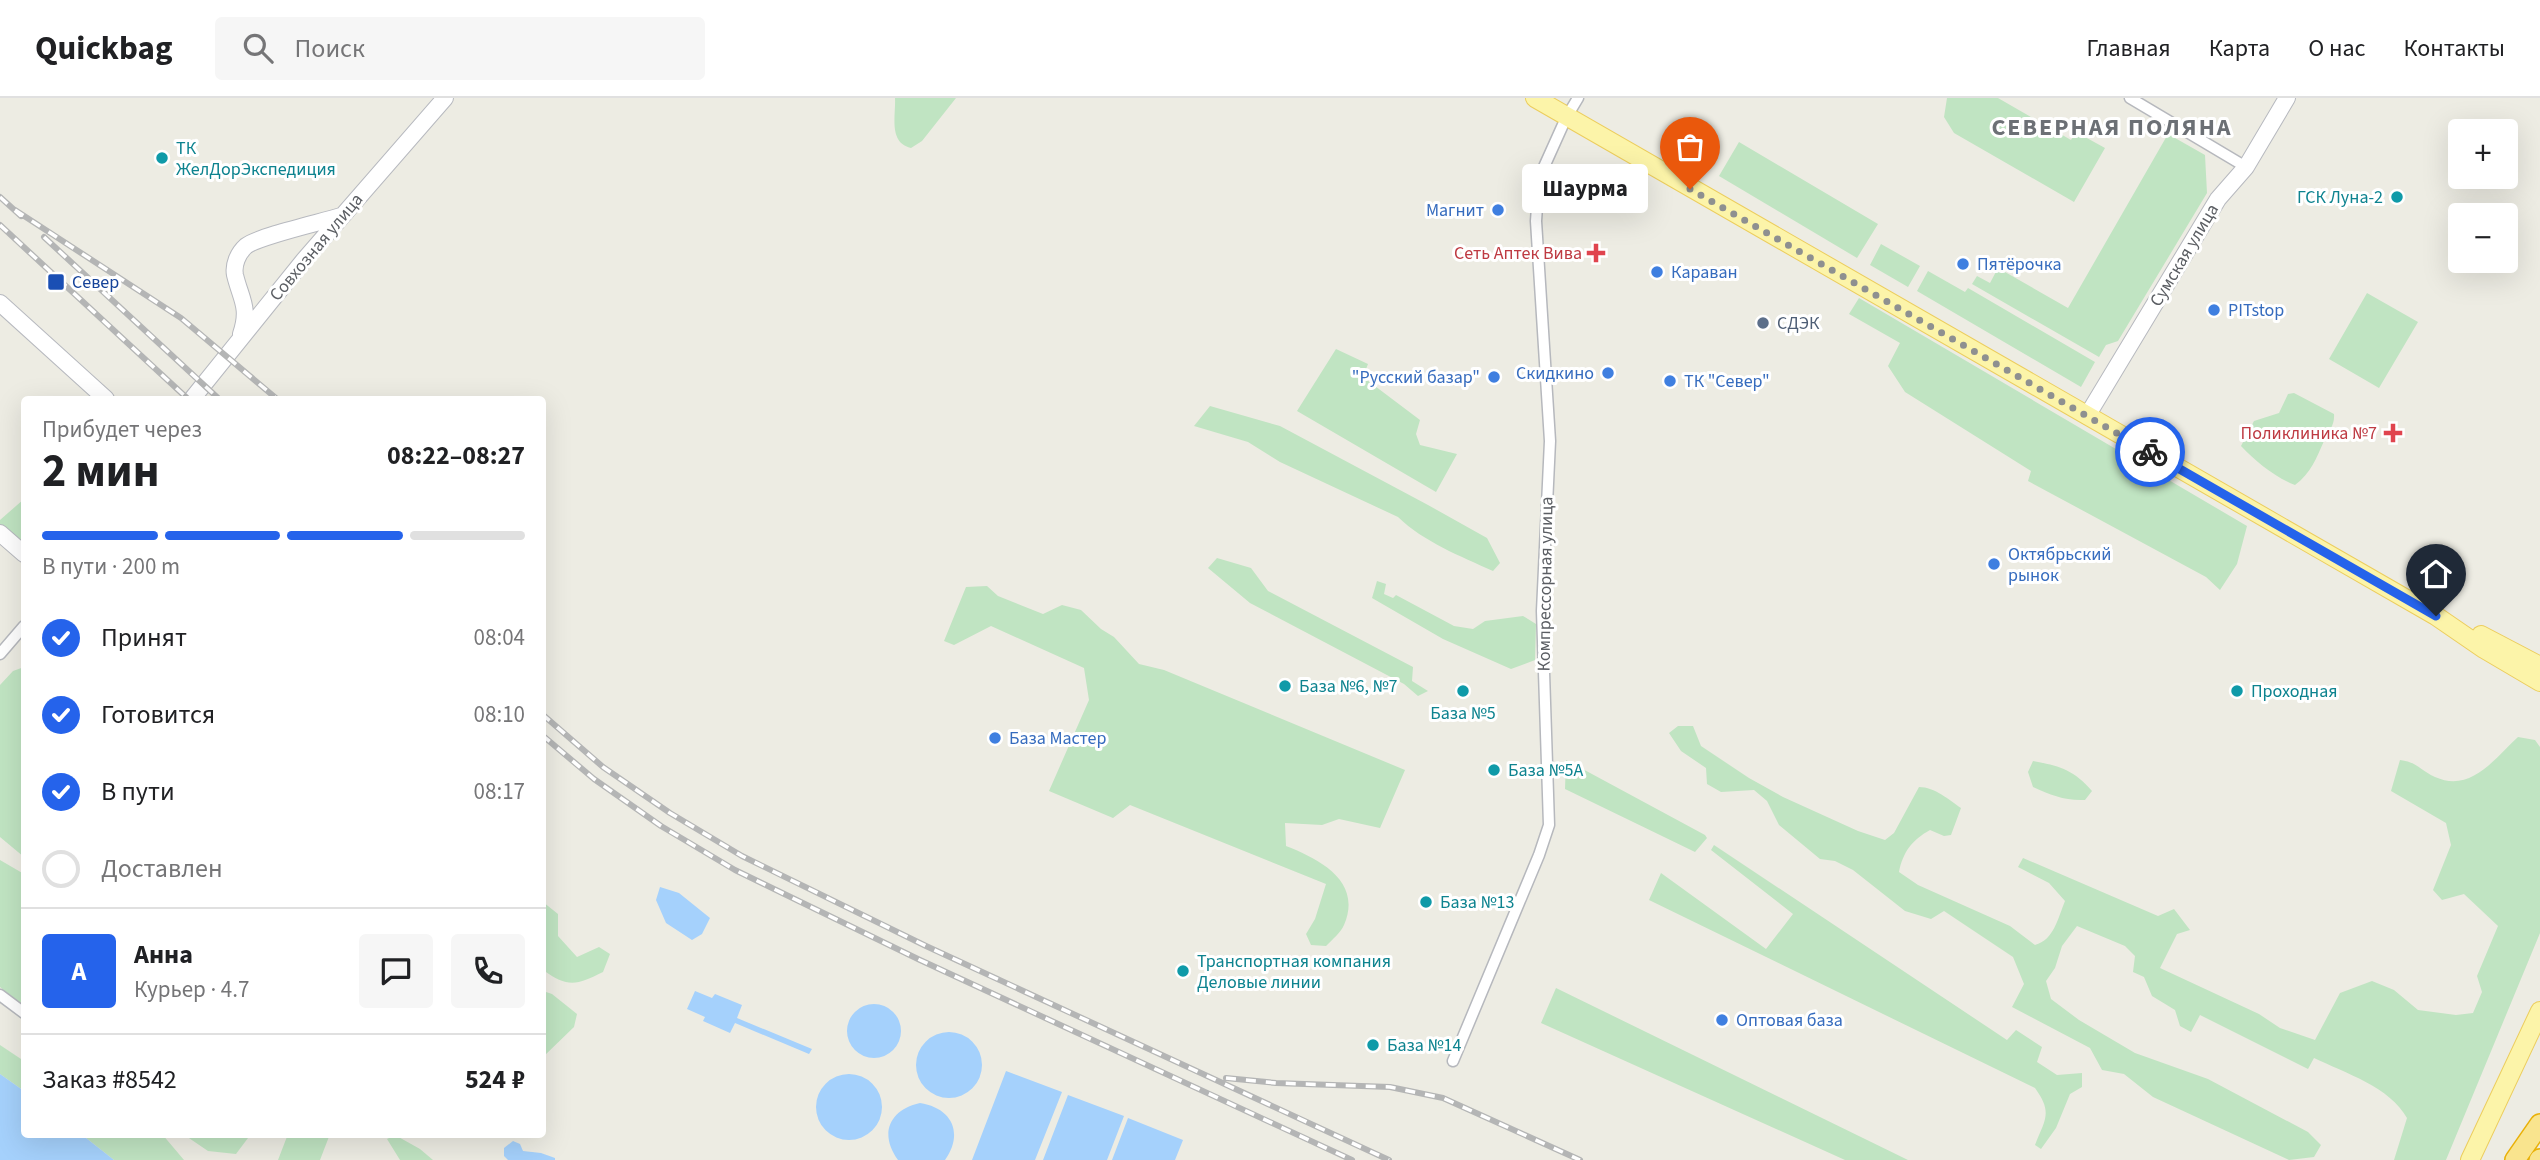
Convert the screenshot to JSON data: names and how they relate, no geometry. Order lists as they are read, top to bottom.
{
  "streets": {
    "main road": ["Совхозная улица", "Сумская улица"],
    "street": ["Компрессорная улица"]
  },
  "districts": ["СЕВЕРНАЯ ПОЛЯНА"],
  "places": {
    "other": [
      "ТК ЖелДорЭкспедиция",
      "Шаурма",
      "ГСК Луна-2",
      "Магнит",
      "Пятёрочка",
      "Караван",
      "PITstop",
      "СДЭК",
      "Скидкино",
      "\"Русский базар\"",
      "ТК \"Север\"",
      "Октябрьский рынок",
      "База №6, №7",
      "База №5",
      "Проходная",
      "База Мастер",
      "База №5А",
      "База №13",
      "Транспортная компания Деловые линии",
      "Оптовая база",
      "База №14"
    ],
    "health": ["Сеть Аптек Вива", "Поликлиника №7"],
    "transit": ["Север"]
  },
  "page": {
    "header": "Quickbag",
    "search": "Поиск",
    "nav": [
      "Главная",
      "Карта",
      "О нас",
      "Контакты"
    ],
    "map_buttons": ["+", "−"],
    "bubble": "Шаурма",
    "heading": ["2 мин", "Прибудет через", "08:22–08:27"],
    "panel": [
      "Анна",
      "Курьер · 4.7",
      "Заказ #8542",
      "524 ₽"
    ],
    "bar": "В пути · 200 m",
    "list": [
      ["Принят", "08:04"],
      ["Готовится", "08:10"],
      ["В пути", "08:17"],
      "Доставлен"
    ],
    "round": "А"
  }
}
